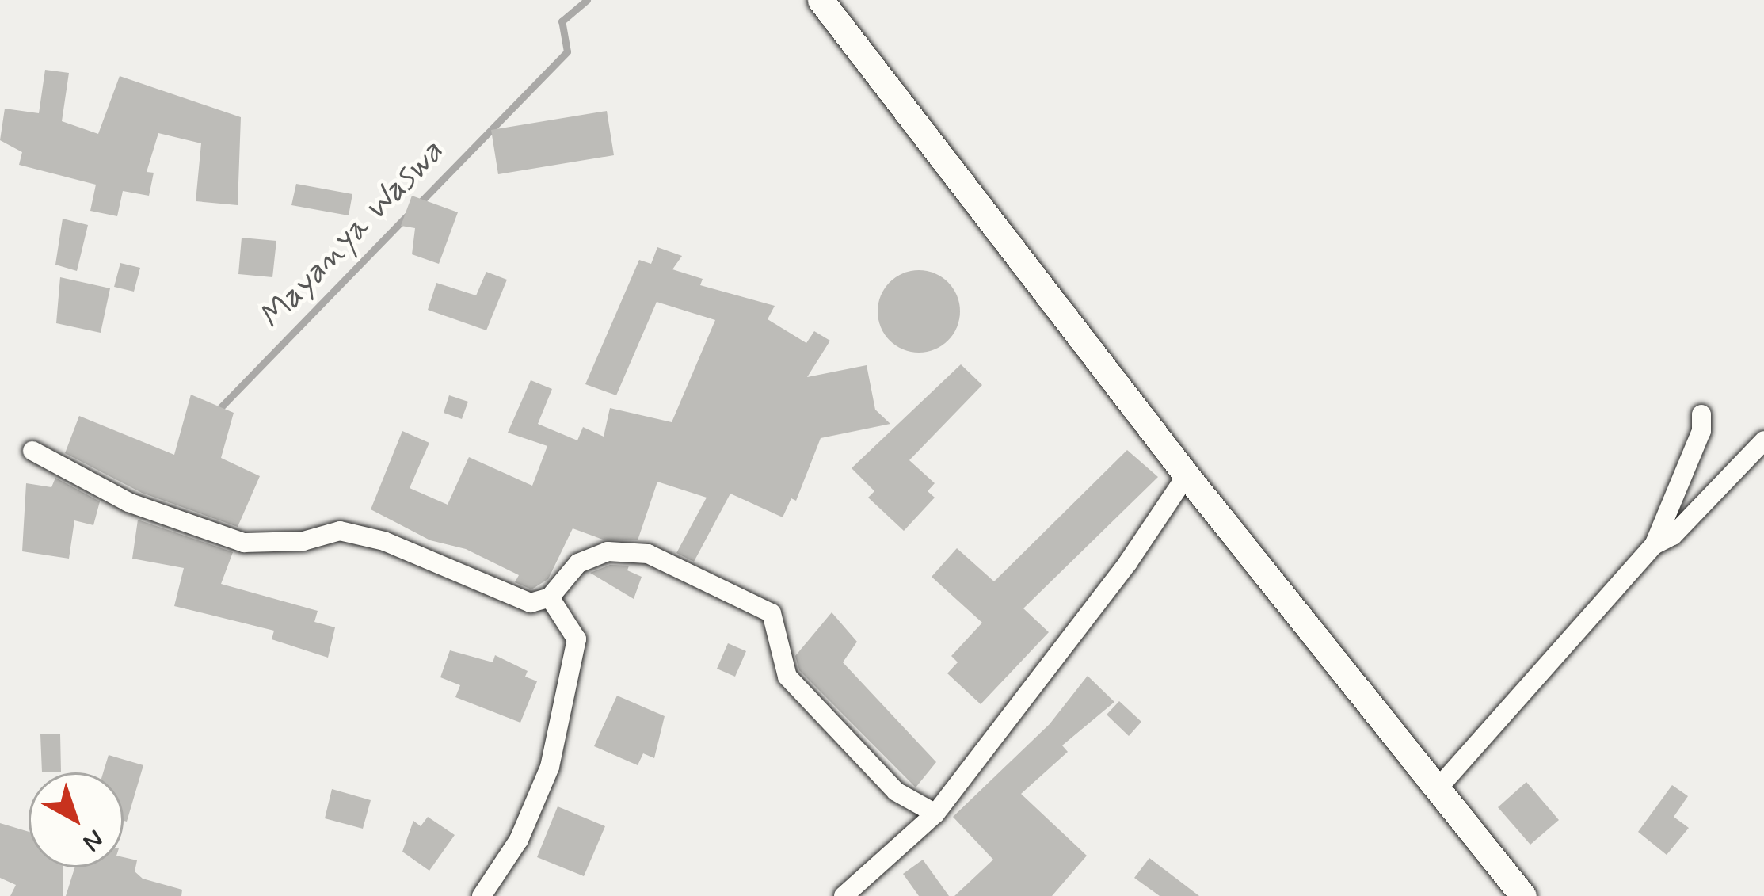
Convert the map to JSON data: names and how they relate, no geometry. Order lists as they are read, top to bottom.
{
  "water": ["Mayanya Waswa"],
  "north": "bottom right"
}
